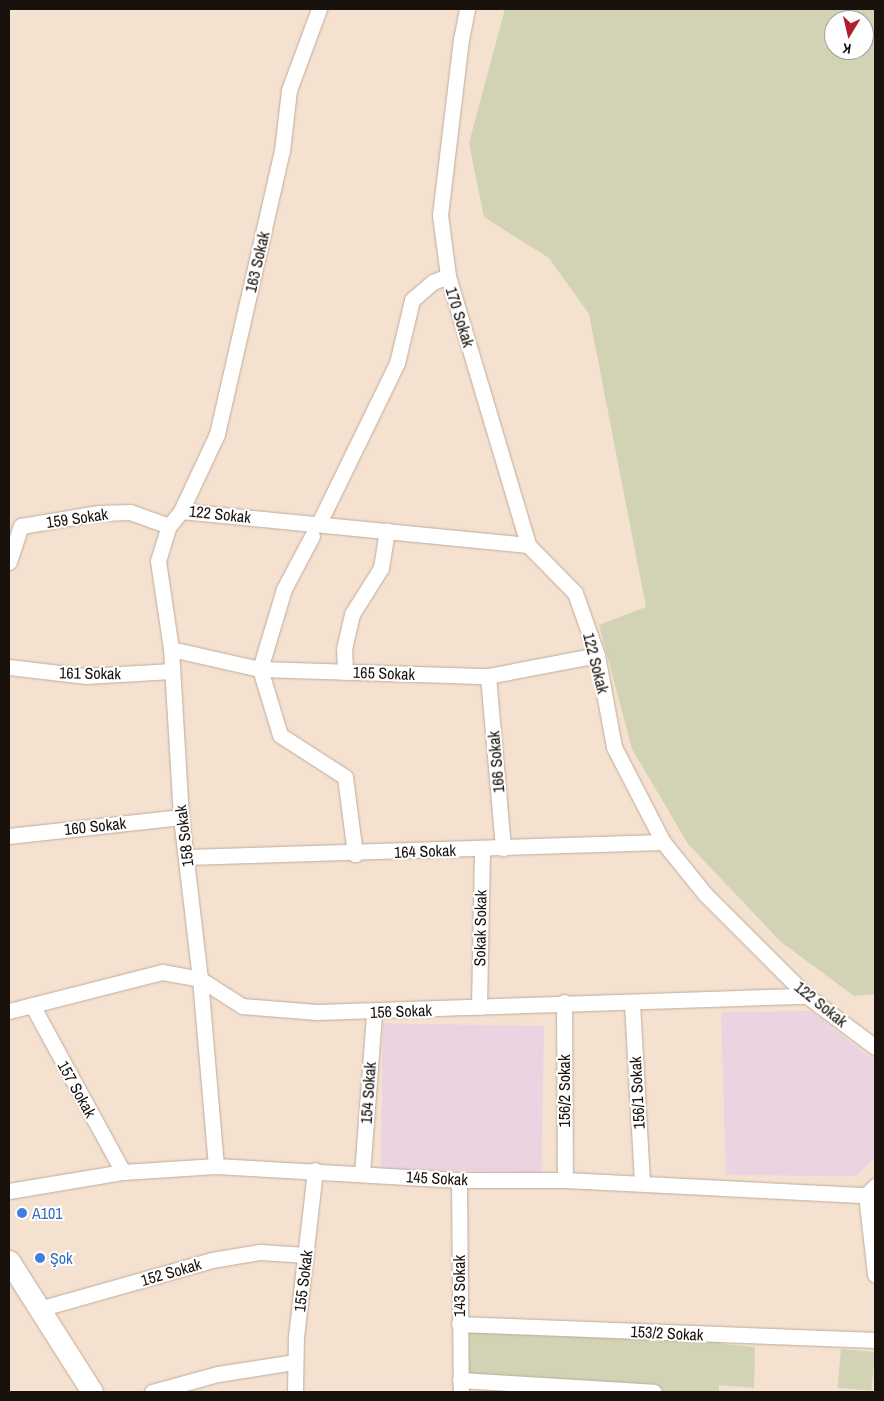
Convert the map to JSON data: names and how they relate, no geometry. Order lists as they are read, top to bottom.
{
  "streets": {
    "street": [
      "163 Sokak",
      "170 Sokak",
      "122 Sokak",
      "159 Sokak",
      "161 Sokak",
      "165 Sokak",
      "166 Sokak",
      "160 Sokak",
      "158 Sokak",
      "164 Sokak",
      "Sokak Sokak",
      "156 Sokak",
      "157 Sokak",
      "156/2 Sokak",
      "154 Sokak",
      "156/1 Sokak",
      "145 Sokak",
      "152 Sokak",
      "155 Sokak",
      "143 Sokak",
      "153/2 Sokak"
    ]
  },
  "crossings": [
    ["163 Sokak", "122 Sokak"],
    ["163 Sokak", "158 Sokak"],
    ["170 Sokak", "122 Sokak"],
    ["170 Sokak", "165 Sokak"],
    ["122 Sokak", "165 Sokak"],
    ["122 Sokak", "158 Sokak"],
    ["122 Sokak", "164 Sokak"],
    ["122 Sokak", "156 Sokak"],
    ["159 Sokak", "158 Sokak"],
    ["161 Sokak", "158 Sokak"],
    ["165 Sokak", "166 Sokak"],
    ["165 Sokak", "158 Sokak"],
    ["166 Sokak", "164 Sokak"],
    ["160 Sokak", "158 Sokak"],
    ["158 Sokak", "164 Sokak"],
    ["158 Sokak", "156 Sokak"],
    ["158 Sokak", "145 Sokak"],
    ["164 Sokak", "Sokak Sokak"],
    ["Sokak Sokak", "156 Sokak"],
    ["156 Sokak", "157 Sokak"],
    ["156 Sokak", "156/2 Sokak"],
    ["156 Sokak", "154 Sokak"],
    ["156 Sokak", "156/1 Sokak"],
    ["157 Sokak", "145 Sokak"],
    ["156/2 Sokak", "145 Sokak"],
    ["154 Sokak", "145 Sokak"],
    ["156/1 Sokak", "145 Sokak"],
    ["145 Sokak", "155 Sokak"],
    ["145 Sokak", "143 Sokak"],
    ["152 Sokak", "155 Sokak"],
    ["143 Sokak", "153/2 Sokak"]
  ],
  "places": ["A101", "Şok"],
  "north": "bottom"
}
